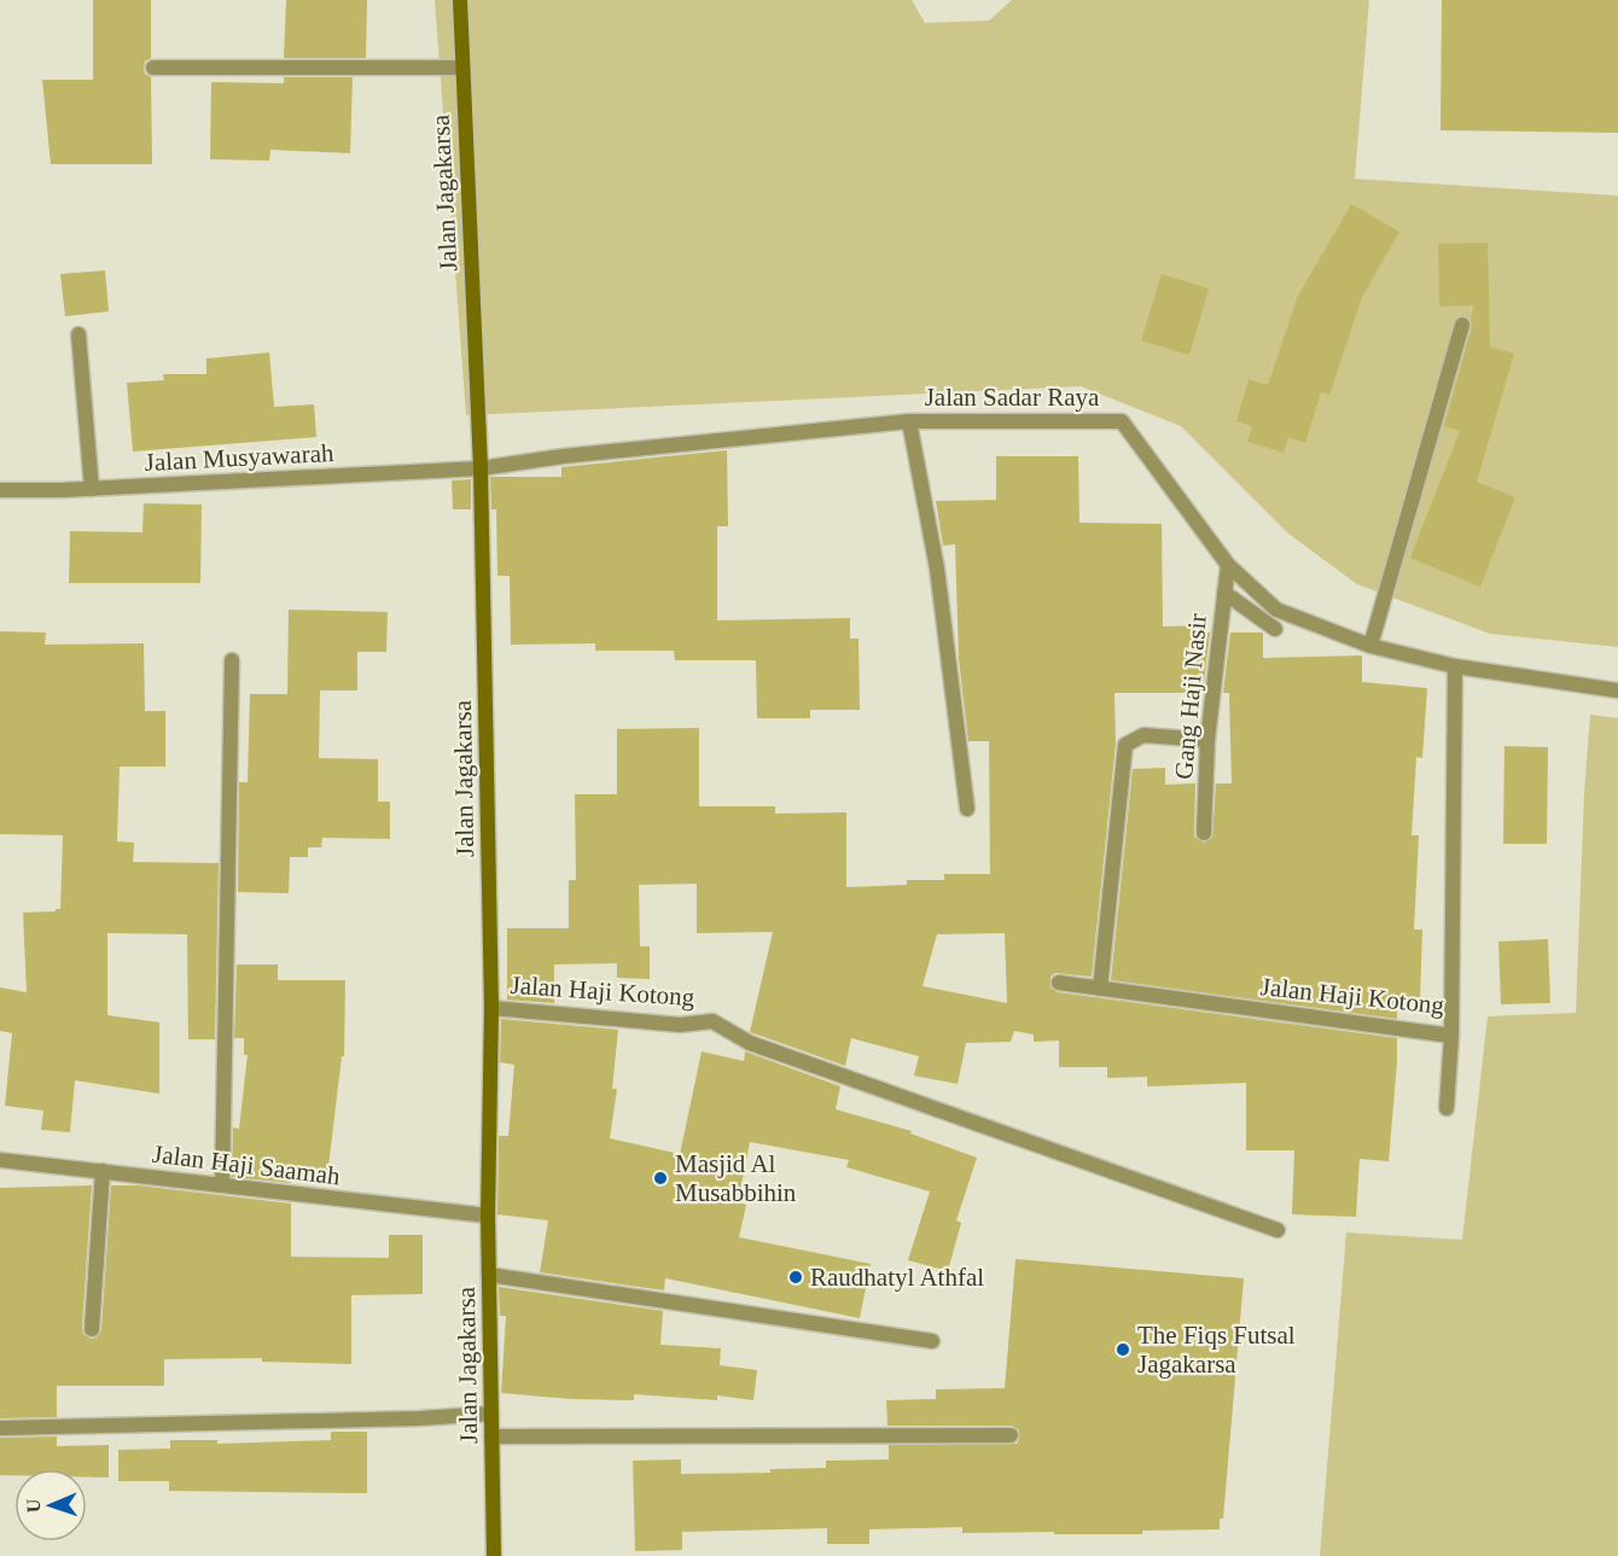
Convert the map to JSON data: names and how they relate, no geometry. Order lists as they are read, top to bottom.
{
  "streets": {
    "main road": ["Jalan Jagakarsa"],
    "street": [
      "Jalan Sadar Raya",
      "Jalan Musyawarah",
      "Gang Haji Nasir",
      "Jalan Haji Kotong",
      "Jalan Haji Saamah"
    ]
  },
  "crossings": [
    ["Jalan Jagakarsa", "Jalan Sadar Raya"],
    ["Jalan Jagakarsa", "Jalan Musyawarah"],
    ["Jalan Jagakarsa", "Jalan Haji Kotong"],
    ["Jalan Jagakarsa", "Jalan Haji Saamah"],
    ["Jalan Sadar Raya", "Jalan Musyawarah"],
    ["Jalan Sadar Raya", "Gang Haji Nasir"],
    ["Jalan Sadar Raya", "Jalan Haji Kotong"]
  ],
  "places": ["Masjid Al Musabbihin", "Raudhatyl Athfal", "The Fiqs Futsal Jagakarsa"],
  "north": "left"
}
